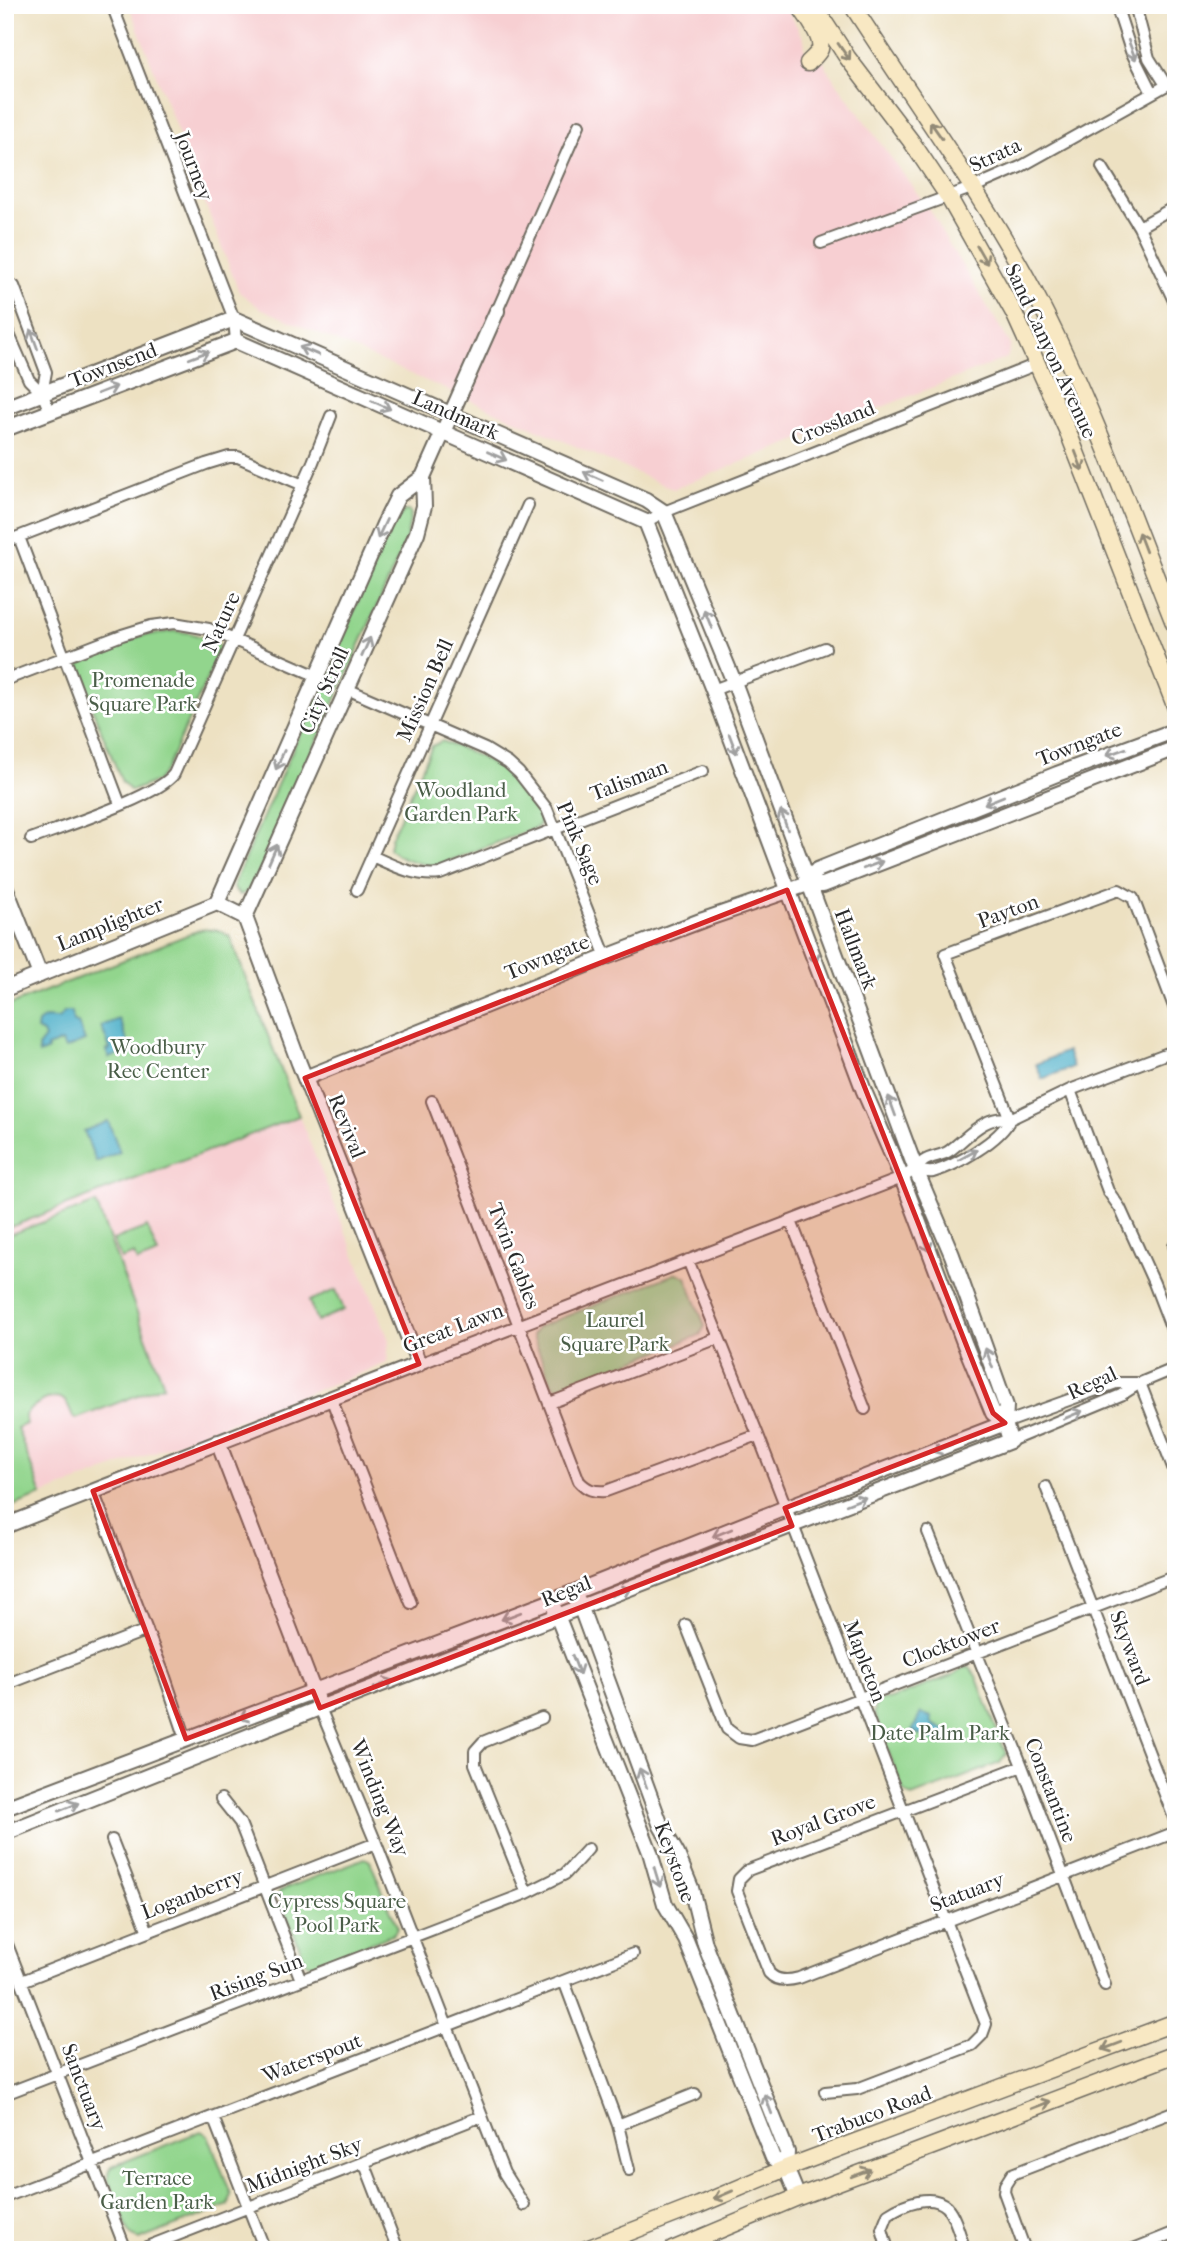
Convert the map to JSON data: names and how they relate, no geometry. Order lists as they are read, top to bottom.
{
  "streets": {
    "main road": ["Sand Canyon Avenue", "Trabuco Road"],
    "street": [
      "Strata",
      "Journey",
      "Townsend",
      "Landmark",
      "Crossland",
      "Nature",
      "City Stroll",
      "Mission Bell",
      "Towngate",
      "Talisman",
      "Pink Sage",
      "Payton",
      "Lamplighter",
      "Hallmark",
      "Revival",
      "Twin Gables",
      "Great Lawn",
      "Regal",
      "Clocktower",
      "Skyward",
      "Mapleton",
      "Constantine",
      "Winding Way",
      "Royal Grove",
      "Keystone",
      "Statuary",
      "Loganberry",
      "Rising Sun",
      "Waterspout",
      "Sanctuary",
      "Midnight Sky"
    ]
  },
  "crossings": [
    ["Strata", "Sand Canyon Avenue"],
    ["Journey", "Townsend"],
    ["Journey", "Landmark"],
    ["Sand Canyon Avenue", "Crossland"],
    ["Townsend", "Landmark"],
    ["Landmark", "Crossland"],
    ["Landmark", "City Stroll"],
    ["Landmark", "Hallmark"],
    ["Crossland", "Hallmark"],
    ["City Stroll", "Pink Sage"],
    ["City Stroll", "Lamplighter"],
    ["City Stroll", "Revival"],
    ["Mission Bell", "Talisman"],
    ["Mission Bell", "Pink Sage"],
    ["Towngate", "Pink Sage"],
    ["Towngate", "Hallmark"],
    ["Towngate", "Revival"],
    ["Talisman", "Pink Sage"],
    ["Hallmark", "Great Lawn"],
    ["Hallmark", "Regal"],
    ["Revival", "Great Lawn"],
    ["Twin Gables", "Great Lawn"],
    ["Twin Gables", "Mapleton"],
    ["Great Lawn", "Mapleton"],
    ["Great Lawn", "Winding Way"],
    ["Regal", "Mapleton"],
    ["Regal", "Winding Way"],
    ["Regal", "Keystone"],
    ["Clocktower", "Skyward"],
    ["Clocktower", "Mapleton"],
    ["Clocktower", "Constantine"],
    ["Mapleton", "Royal Grove"],
    ["Mapleton", "Statuary"],
    ["Constantine", "Royal Grove"],
    ["Constantine", "Statuary"],
    ["Winding Way", "Loganberry"],
    ["Winding Way", "Rising Sun"],
    ["Winding Way", "Waterspout"],
    ["Winding Way", "Midnight Sky"],
    ["Royal Grove", "Statuary"],
    ["Keystone", "Trabuco Road"],
    ["Loganberry", "Sanctuary"],
    ["Rising Sun", "Sanctuary"],
    ["Waterspout", "Sanctuary"]
  ],
  "parks": [
    "Promenade Square Park",
    "Woodland Garden Park",
    "Woodbury Rec Center",
    "Laurel Square Park",
    "Date Palm Park",
    "Cypress Square Pool Park",
    "Terrace Garden Park"
  ]
}
